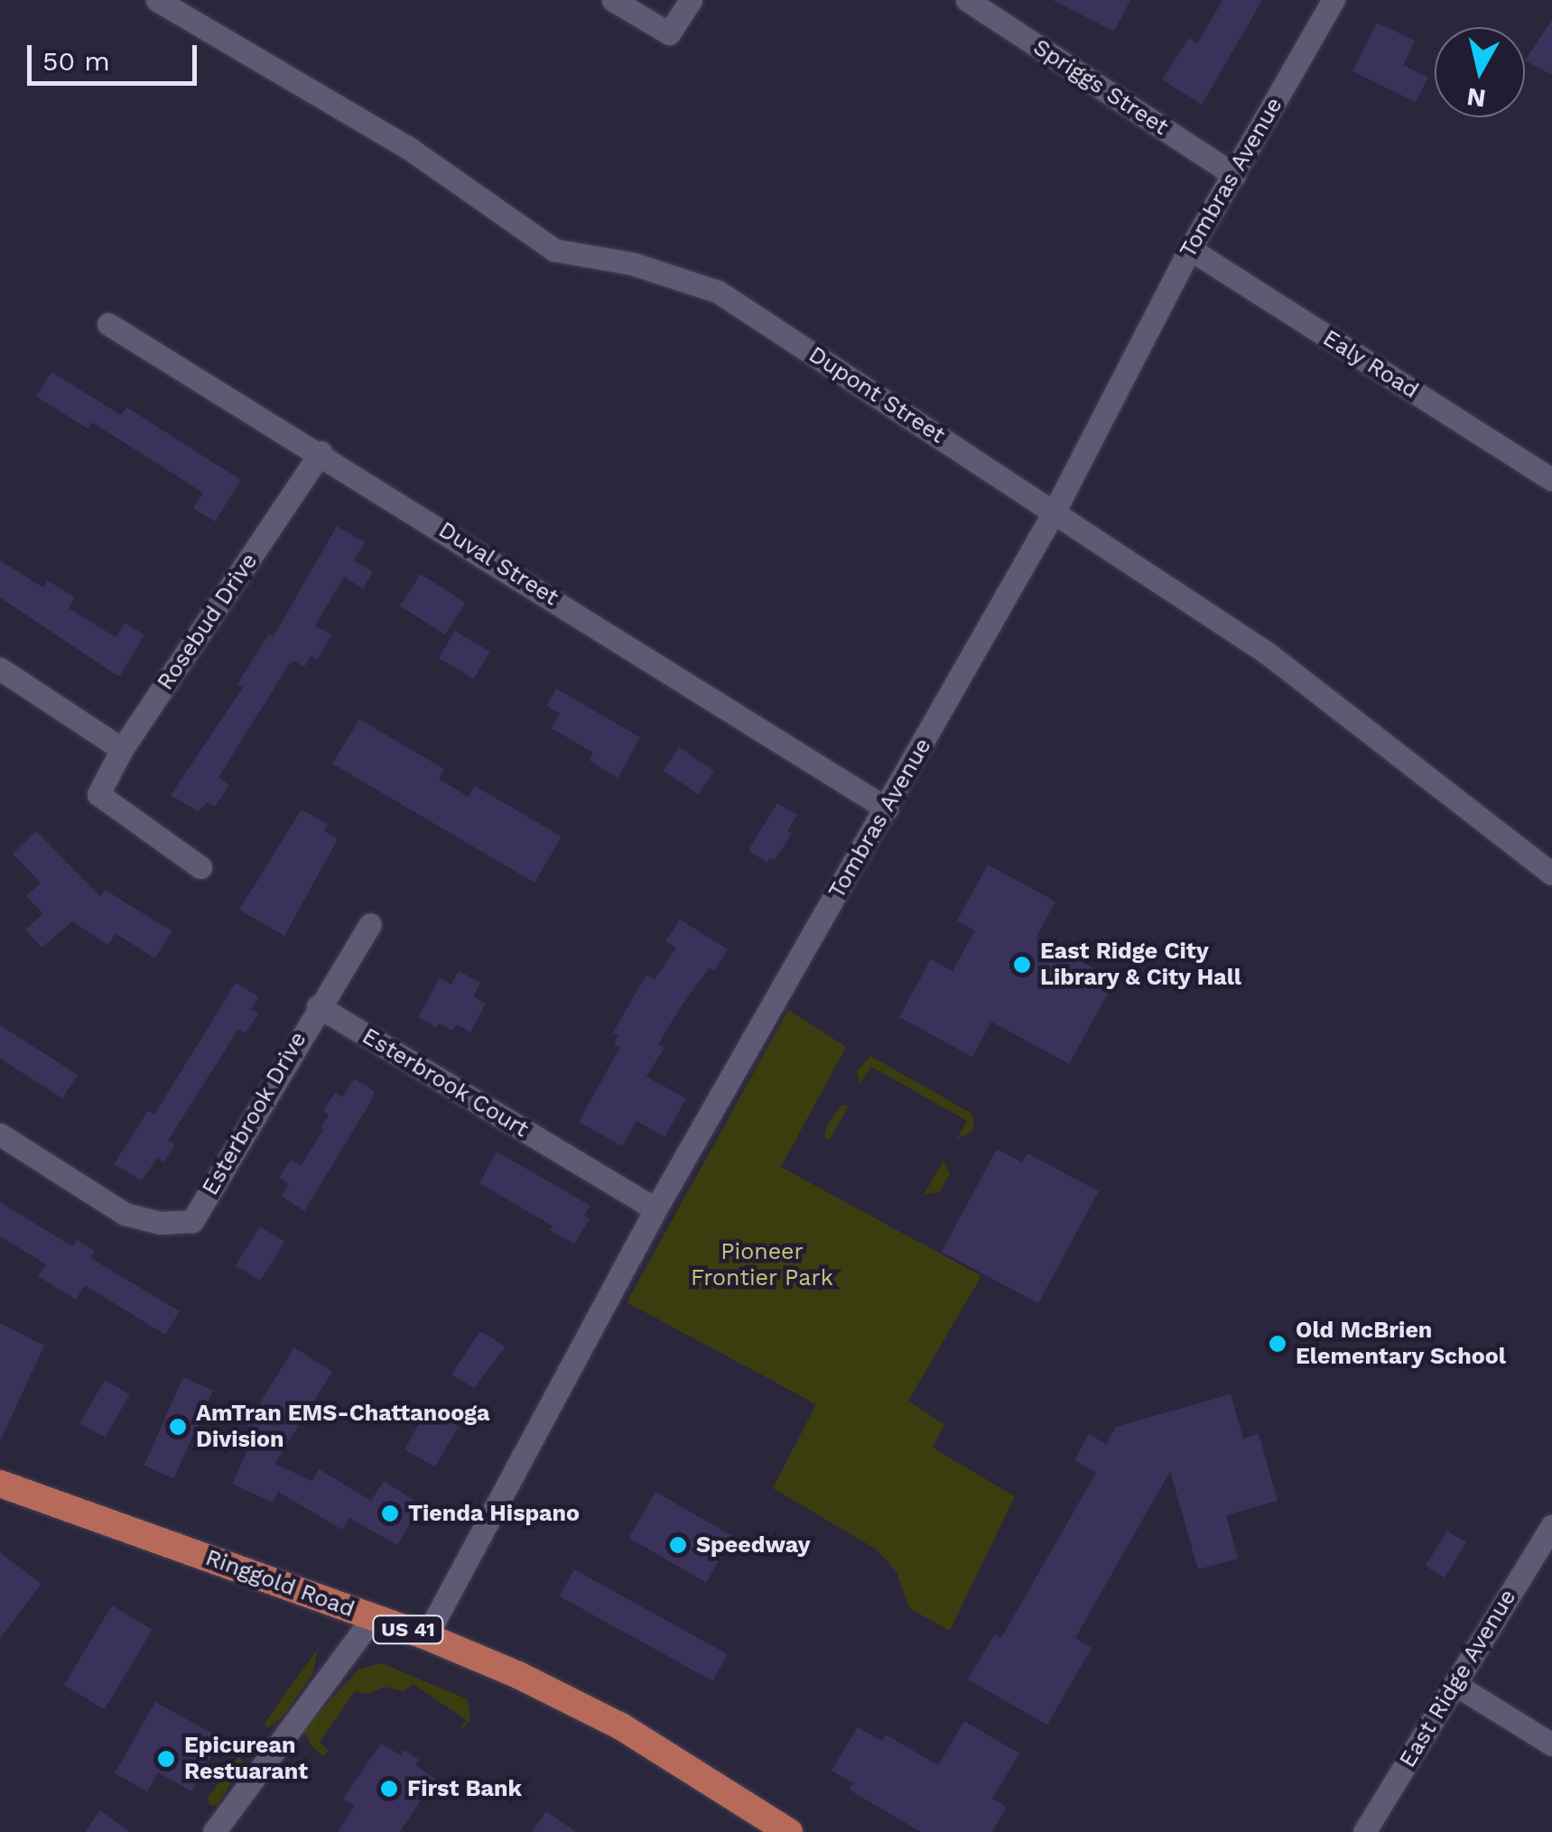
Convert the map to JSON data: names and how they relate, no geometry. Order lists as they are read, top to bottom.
{
  "streets": {
    "main road": ["Ringgold Road", "US 41"],
    "street": [
      "Spriggs Street",
      "Tombras Avenue",
      "Ealy Road",
      "Dupont Street",
      "Duval Street",
      "Rosebud Drive",
      "Esterbrook Court",
      "Esterbrook Drive",
      "East Ridge Avenue"
    ]
  },
  "crossings": [
    ["Spriggs Street", "Tombras Avenue"],
    ["Tombras Avenue", "Ealy Road"],
    ["Tombras Avenue", "Dupont Street"],
    ["Tombras Avenue", "Duval Street"],
    ["Tombras Avenue", "Esterbrook Court"],
    ["Tombras Avenue", "Ringgold Road"],
    ["Duval Street", "Rosebud Drive"],
    ["Esterbrook Court", "Esterbrook Drive"]
  ],
  "parks": ["Pioneer Frontier Park"],
  "places": [
    "East Ridge City Library & City Hall",
    "Old McBrien Elementary School",
    "AmTran EMS-Chattanooga Division",
    "Tienda Hispano",
    "Speedway",
    "Epicurean Restuarant",
    "First Bank"
  ],
  "scale_bar": "50 m",
  "north": "bottom"
}
